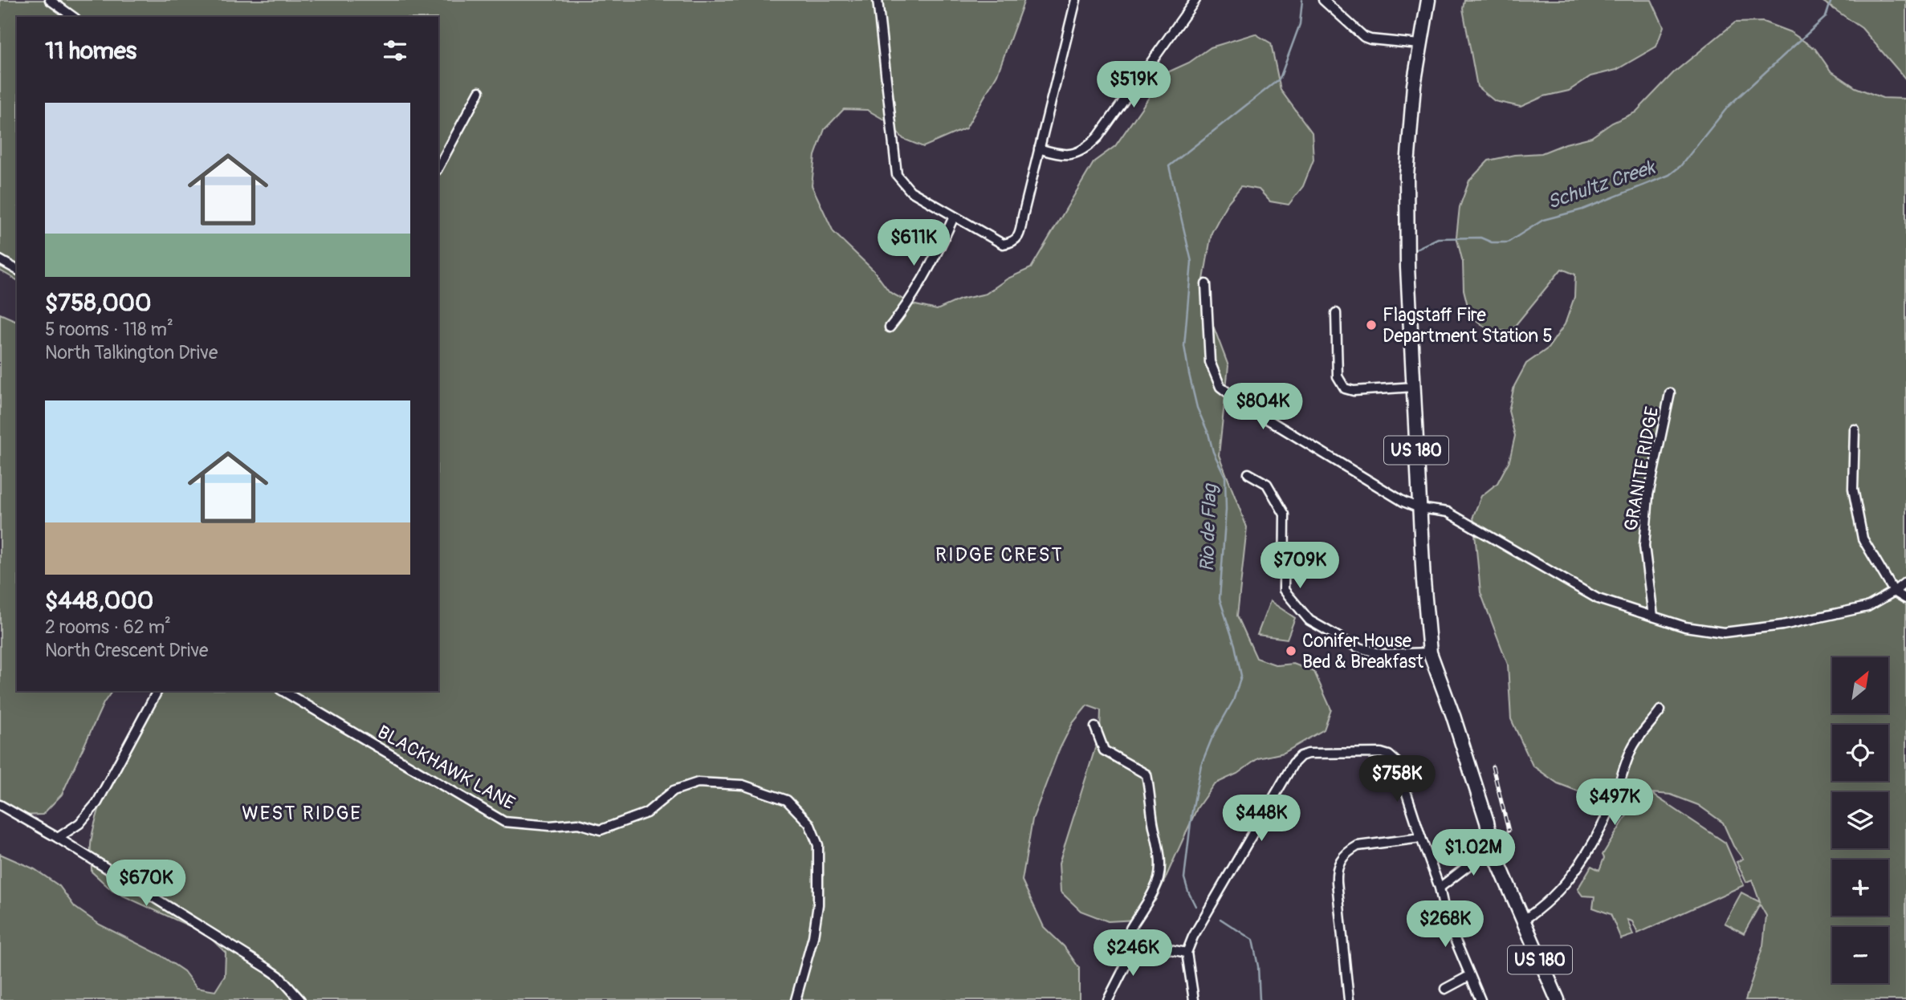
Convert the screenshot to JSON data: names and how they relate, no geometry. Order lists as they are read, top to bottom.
{
  "streets": {
    "main road": ["US 180"],
    "street": ["GRANITE RIDGE", "BLACKHAWK LANE"]
  },
  "districts": ["RIDGE CREST", "WEST RIDGE"],
  "water": ["Schultz Creek", "Rio de Flag"],
  "places": ["Flagstaff Fire Department Station 5", "Conifer House Bed & Breakfast"],
  "north": "top right",
  "page": {
    "heading": "11 homes",
    "price": [
      "$519K",
      "$611K",
      "$804K",
      "$709K",
      "$758K",
      "$497K",
      "$448K",
      "$1.02M",
      "$670K",
      "$268K",
      "$246K"
    ],
    "list": [
      {
        "name": "$758,000",
        "note": "5 rooms · 118 m² · North Talkington Drive"
      },
      {
        "name": "$448,000",
        "note": "2 rooms · 62 m² · North Crescent Drive"
      }
    ],
    "map_buttons": ["+", "−"]
  }
}
